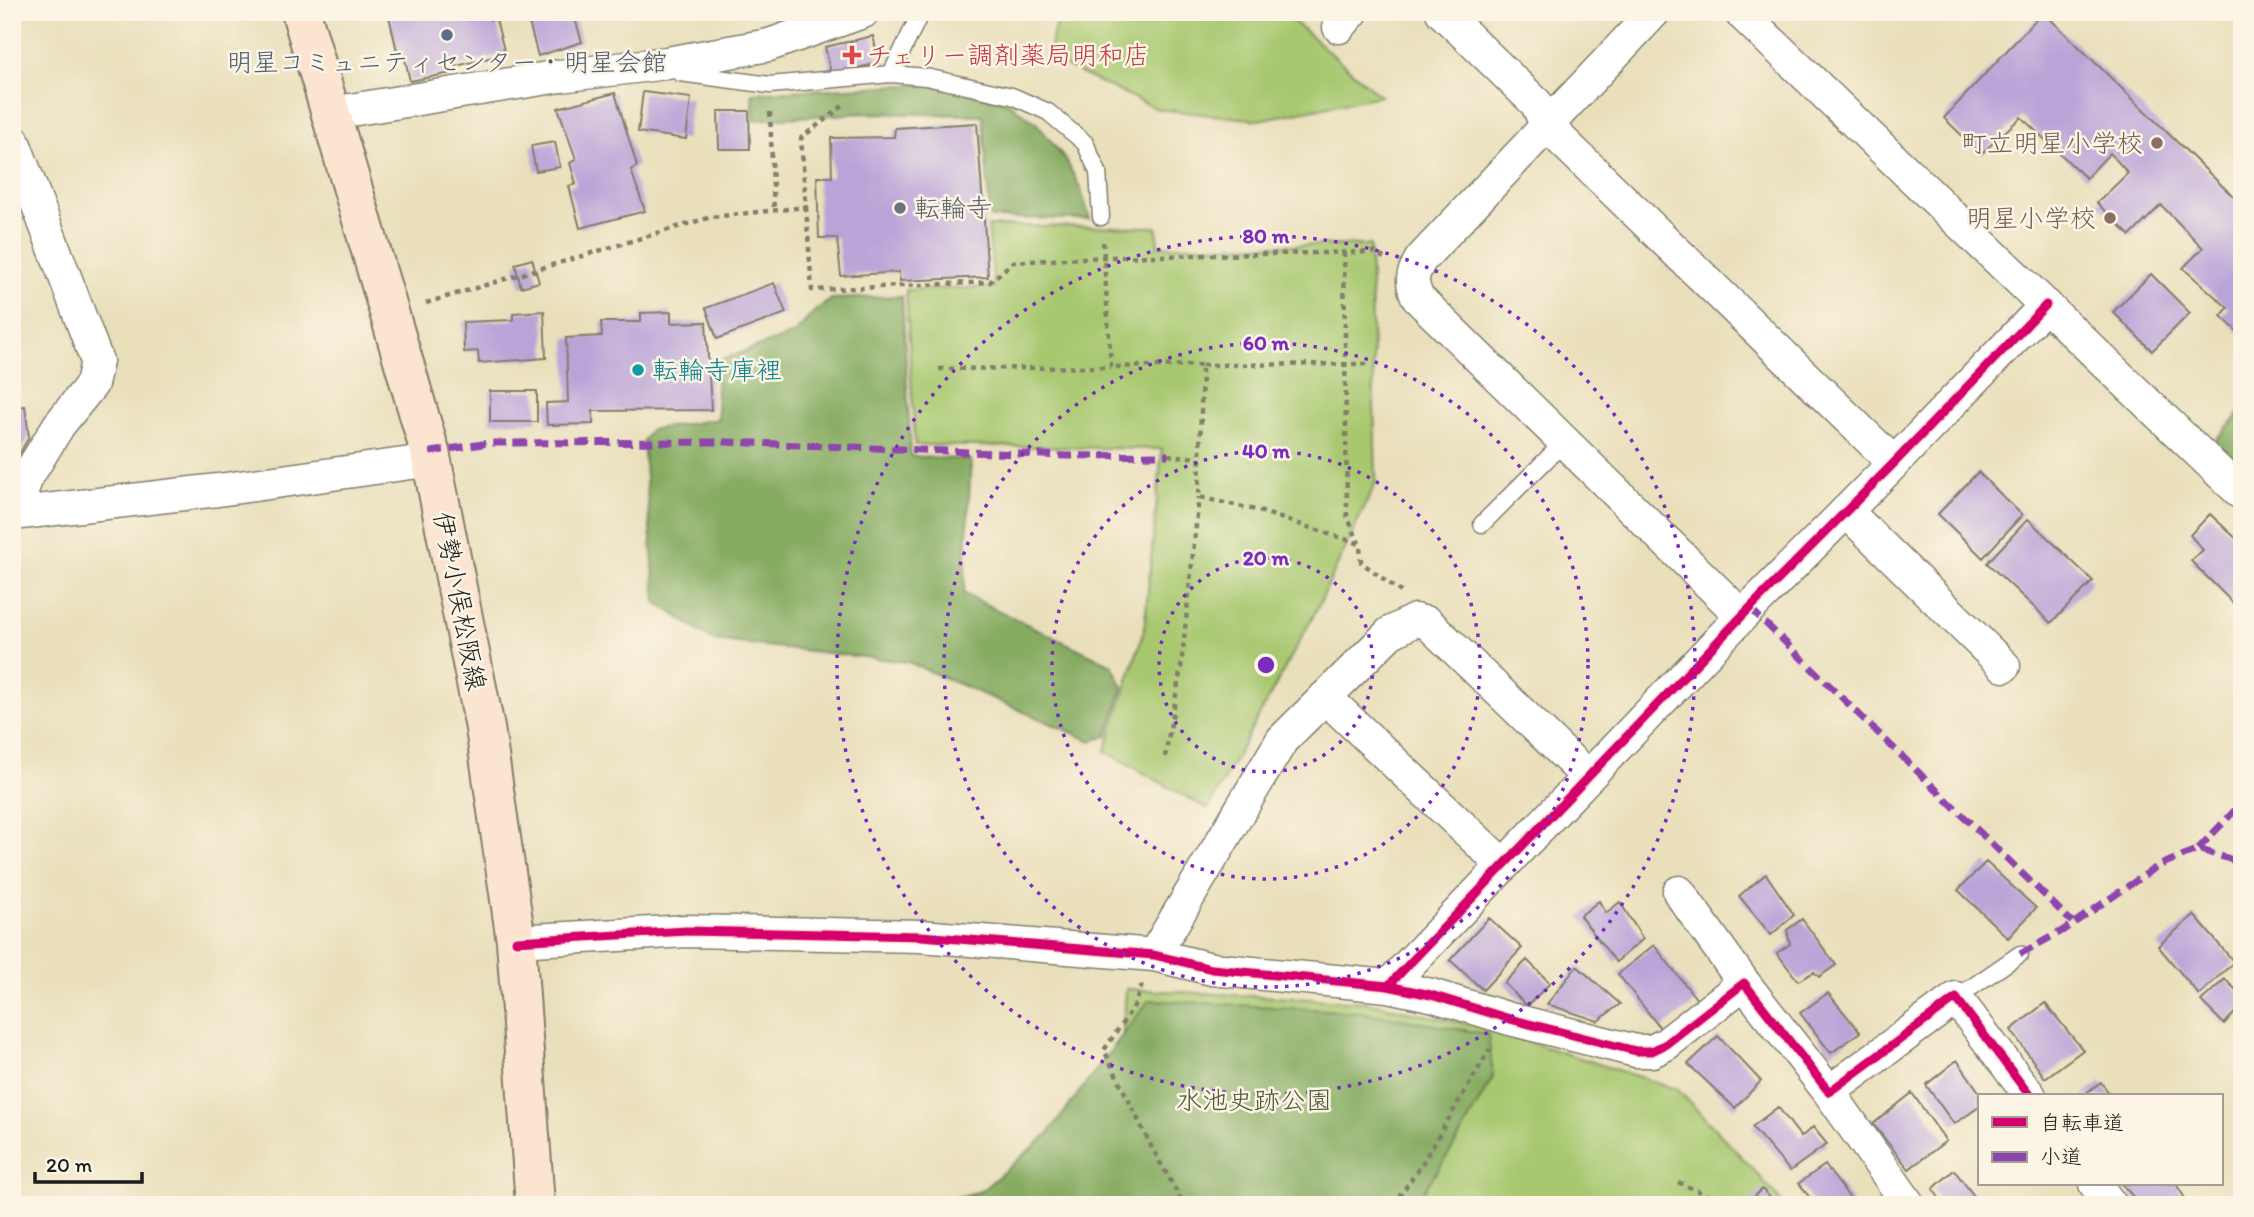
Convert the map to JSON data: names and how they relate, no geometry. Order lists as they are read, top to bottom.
{
  "streets": {
    "main road": ["伊勢小俣松阪線"]
  },
  "parks": ["水池史跡公園"],
  "places": {
    "other": [
      "明星コミュニティセンター・明星会館",
      "町立明星小学校",
      "転輪寺",
      "明星小学校",
      "転輪寺庫裡"
    ],
    "health": ["チェリー調剤薬局明和店"]
  },
  "legend": ["自転車道", "小道"],
  "scale_bar": "20 m",
  "rings": [
    "80 m",
    "60 m",
    "40 m",
    "20 m"
  ]
}
